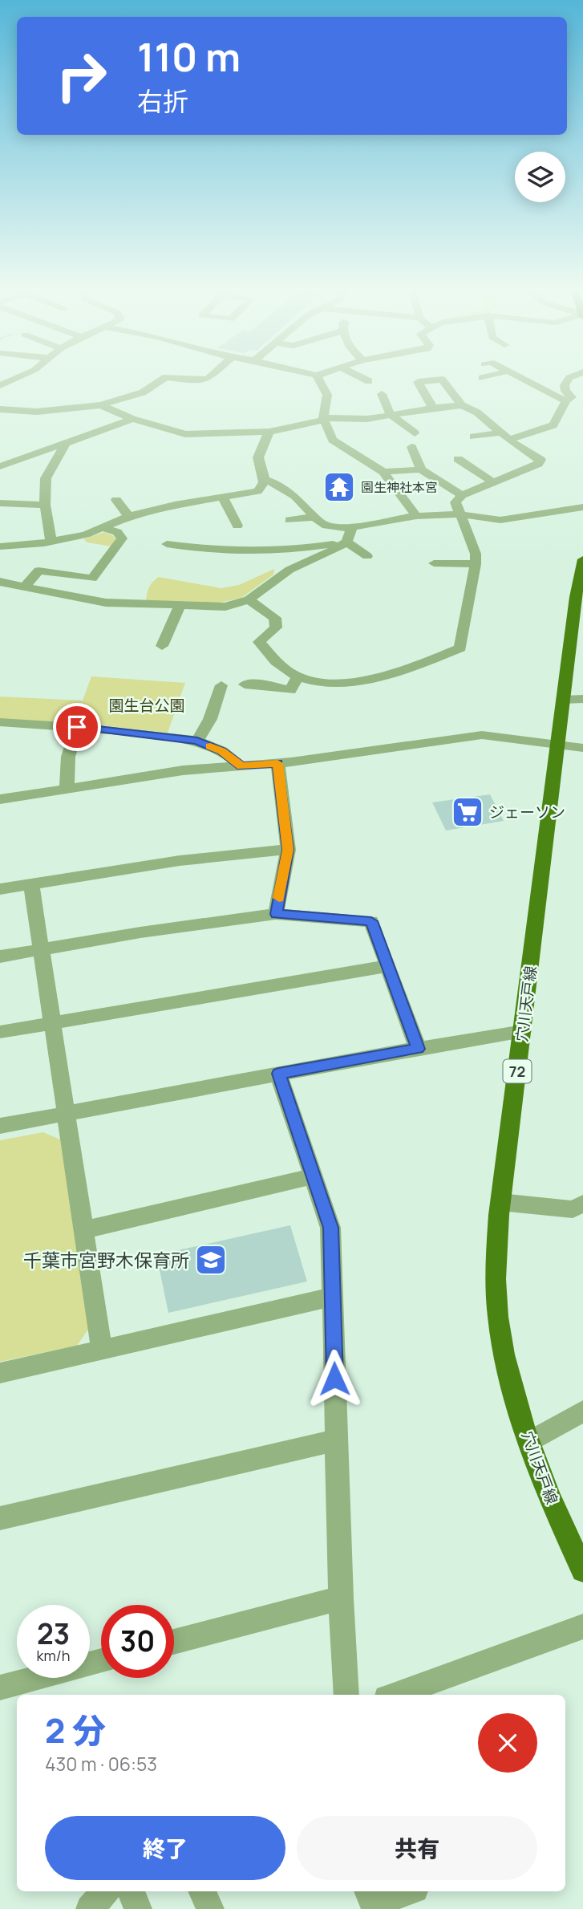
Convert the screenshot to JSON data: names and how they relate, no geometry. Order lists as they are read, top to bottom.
{
  "streets": {
    "main road": ["穴川天戸線", "72"]
  },
  "parks": ["園生台公園"],
  "places": {
    "temple": ["園生神社本宮"],
    "supermarket": ["ジェーソン"],
    "school or university": ["千葉市宮野木保育所"]
  },
  "page": {
    "turn": ["110 m", "右折"],
    "speed": "23 km/h",
    "limit": "30",
    "heading": ["2 分", "430 m · 06:53"],
    "buttons": ["終了", "共有"]
  }
}
